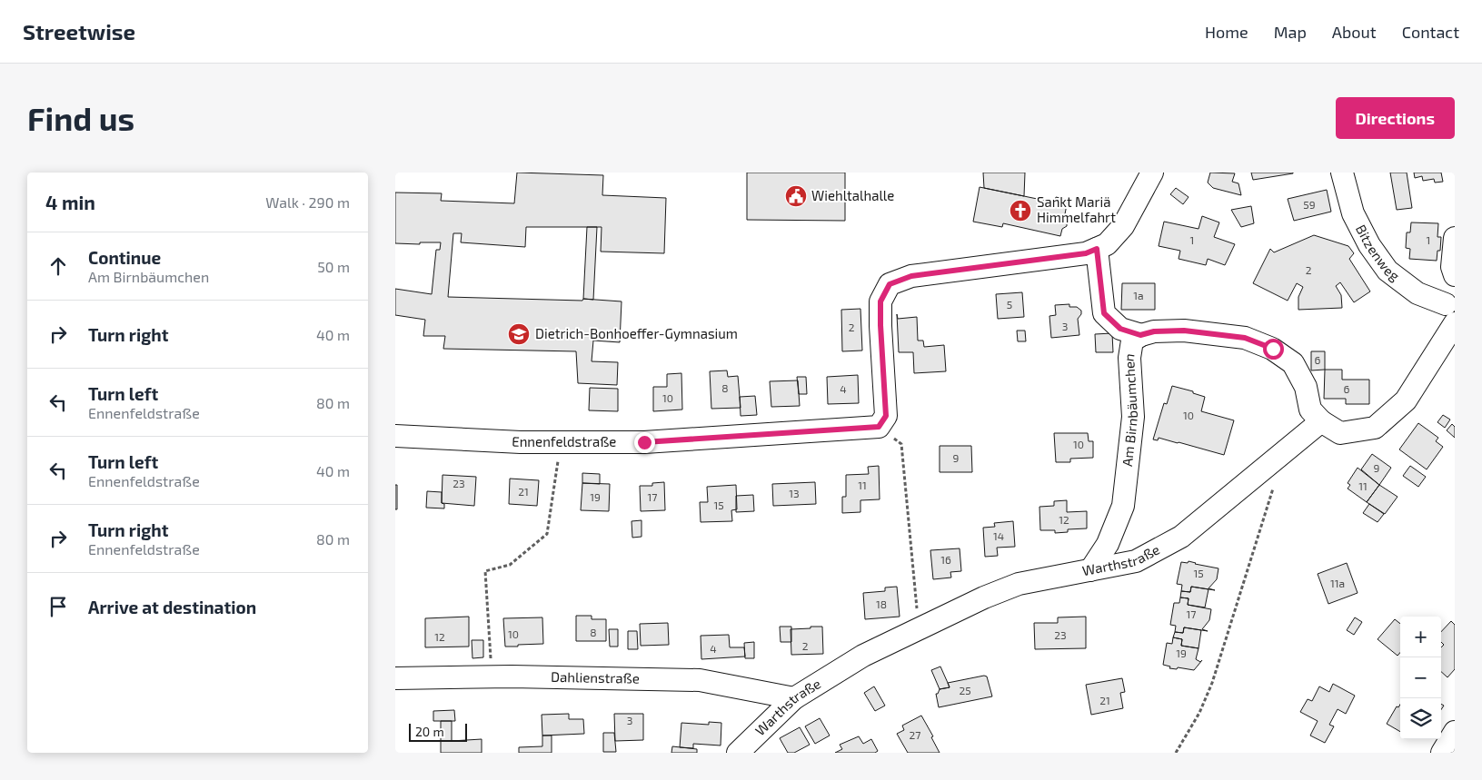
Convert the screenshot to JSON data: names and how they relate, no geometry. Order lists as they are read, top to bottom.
{
  "streets": {
    "street": [
      "Bitzenweg",
      "Am Birnbäumchen",
      "Ennenfeldstraße",
      "Warthstraße",
      "Dahlienstraße"
    ]
  },
  "crossings": [
    ["Am Birnbäumchen", "Warthstraße"],
    ["Warthstraße", "Dahlienstraße"]
  ],
  "places": {
    "public building": ["Wiehltalhalle"],
    "church": ["Sankt Mariä Himmelfahrt"],
    "school or university": ["Dietrich-Bonhoeffer-Gymnasium"]
  },
  "house_numbers": [
    "59",
    "1",
    "1",
    "2",
    "1a",
    "5",
    "3",
    "2",
    "6",
    "8",
    "4",
    "6",
    "10",
    "10",
    "10",
    "9",
    "9",
    "23",
    "11",
    "11",
    "21",
    "13",
    "19",
    "17",
    "15",
    "12",
    "14",
    "16",
    "15",
    "11a",
    "18",
    "17",
    "8",
    "10",
    "23",
    "12",
    "2",
    "4",
    "19",
    "25",
    "21",
    "3",
    "27"
  ],
  "scale_bar": "20 m",
  "page": {
    "header": "Streetwise",
    "nav": [
      "Home",
      "Map",
      "About",
      "Contact"
    ],
    "buttons": "Directions",
    "title": "Find us",
    "heading": ["4 min", "Walk · 290 m"],
    "list": [
      ["Continue", "Am Birnbäumchen", "50 m"],
      ["Turn right", "40 m"],
      ["Turn left", "Ennenfeldstraße", "80 m"],
      ["Turn left", "Ennenfeldstraße", "40 m"],
      ["Turn right", "Ennenfeldstraße", "80 m"],
      "Arrive at destination"
    ],
    "map_buttons": ["+", "−"],
    "scale": "20 m"
  }
}
